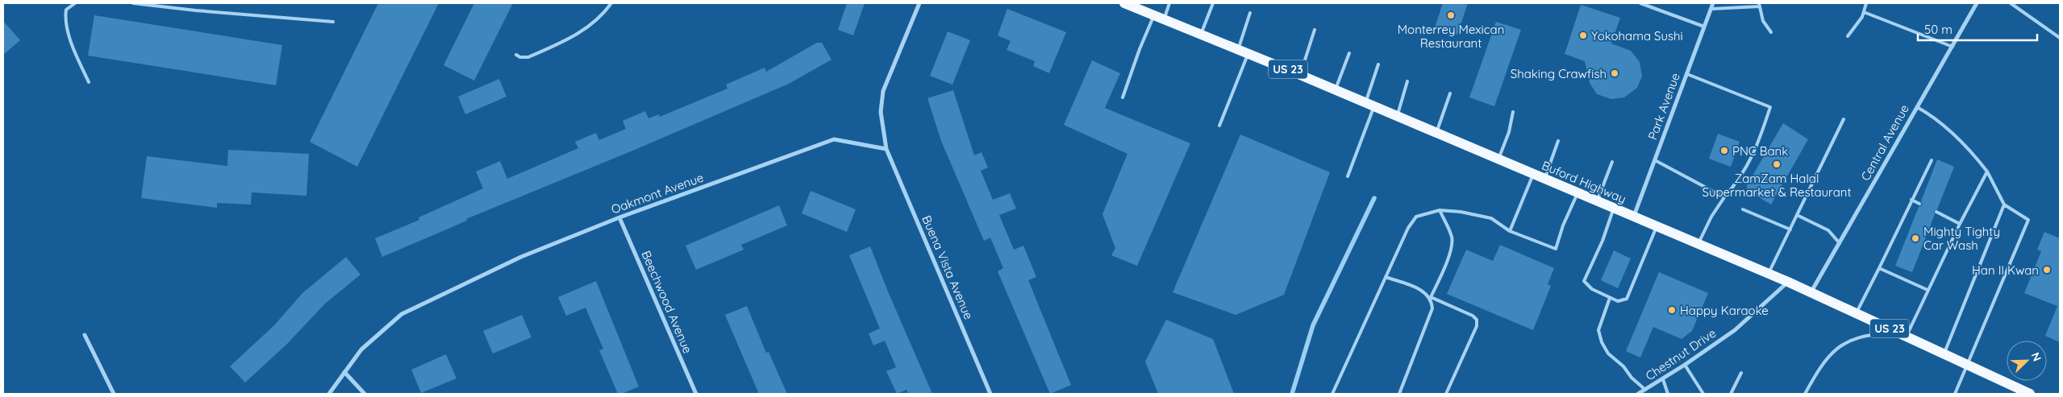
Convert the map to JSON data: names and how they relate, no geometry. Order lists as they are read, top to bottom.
{
  "streets": {
    "main road": ["US 23", "Buford Highway"],
    "street": [
      "Park Avenue",
      "Central Avenue",
      "Oakmont Avenue",
      "Buena Vista Avenue",
      "Beechwood Avenue",
      "Chestnut Drive"
    ]
  },
  "crossings": [
    ["Park Avenue", "Buford Highway"],
    ["Central Avenue", "Buford Highway"],
    ["Buford Highway", "Chestnut Drive"],
    ["Oakmont Avenue", "Buena Vista Avenue"],
    ["Oakmont Avenue", "Beechwood Avenue"]
  ],
  "places": [
    "Monterrey Mexican Restaurant",
    "Yokohama Sushi",
    "Shaking Crawfish",
    "PNC Bank",
    "ZamZam Halal Supermarket & Restaurant",
    "Mighty Tighty Car Wash",
    "Han Il Kwan",
    "Happy Karaoke"
  ],
  "scale_bar": "50 m",
  "north": "top right"
}
